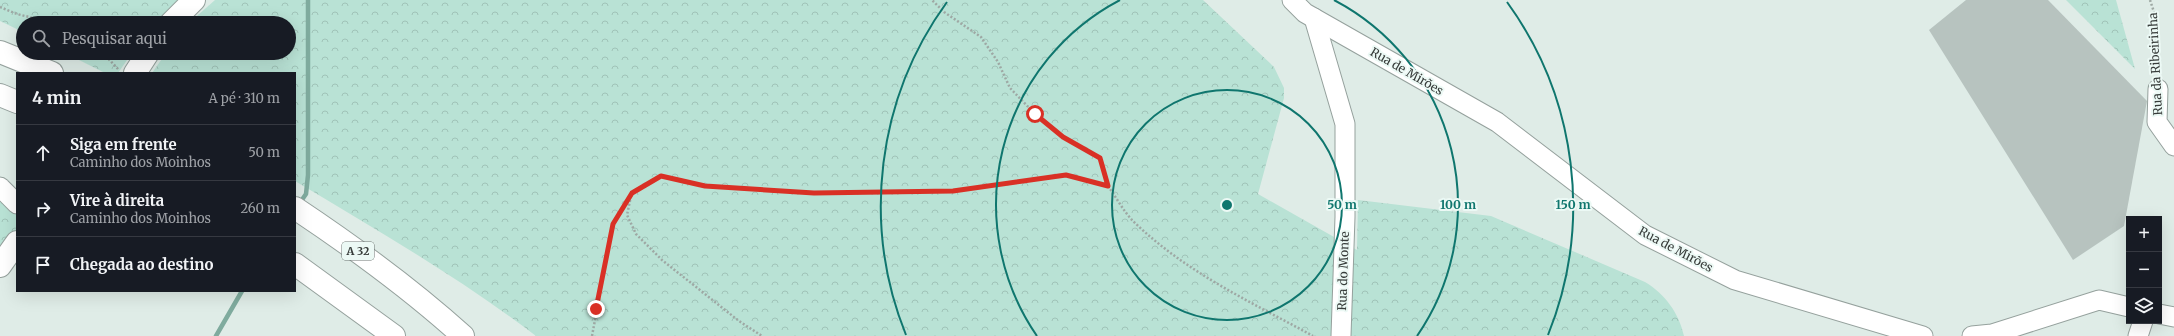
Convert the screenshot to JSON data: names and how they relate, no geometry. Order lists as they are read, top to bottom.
{
  "streets": {
    "main road": ["A 32"],
    "street": ["Rua da Ribeirinha", "Rua de Mirões", "Rua do Monte"]
  },
  "crossings": [
    ["Rua de Mirões", "Rua do Monte"]
  ],
  "page": {
    "search": "Pesquisar aqui",
    "heading": ["4 min", "A pé · 310 m"],
    "list": [
      ["Siga em frente", "Caminho dos Moinhos", "50 m"],
      ["Vire à direita", "Caminho dos Moinhos", "260 m"],
      "Chegada ao destino"
    ],
    "map_buttons": ["+", "−"]
  },
  "rings": ["50 m", "100 m", "150 m"]
}
